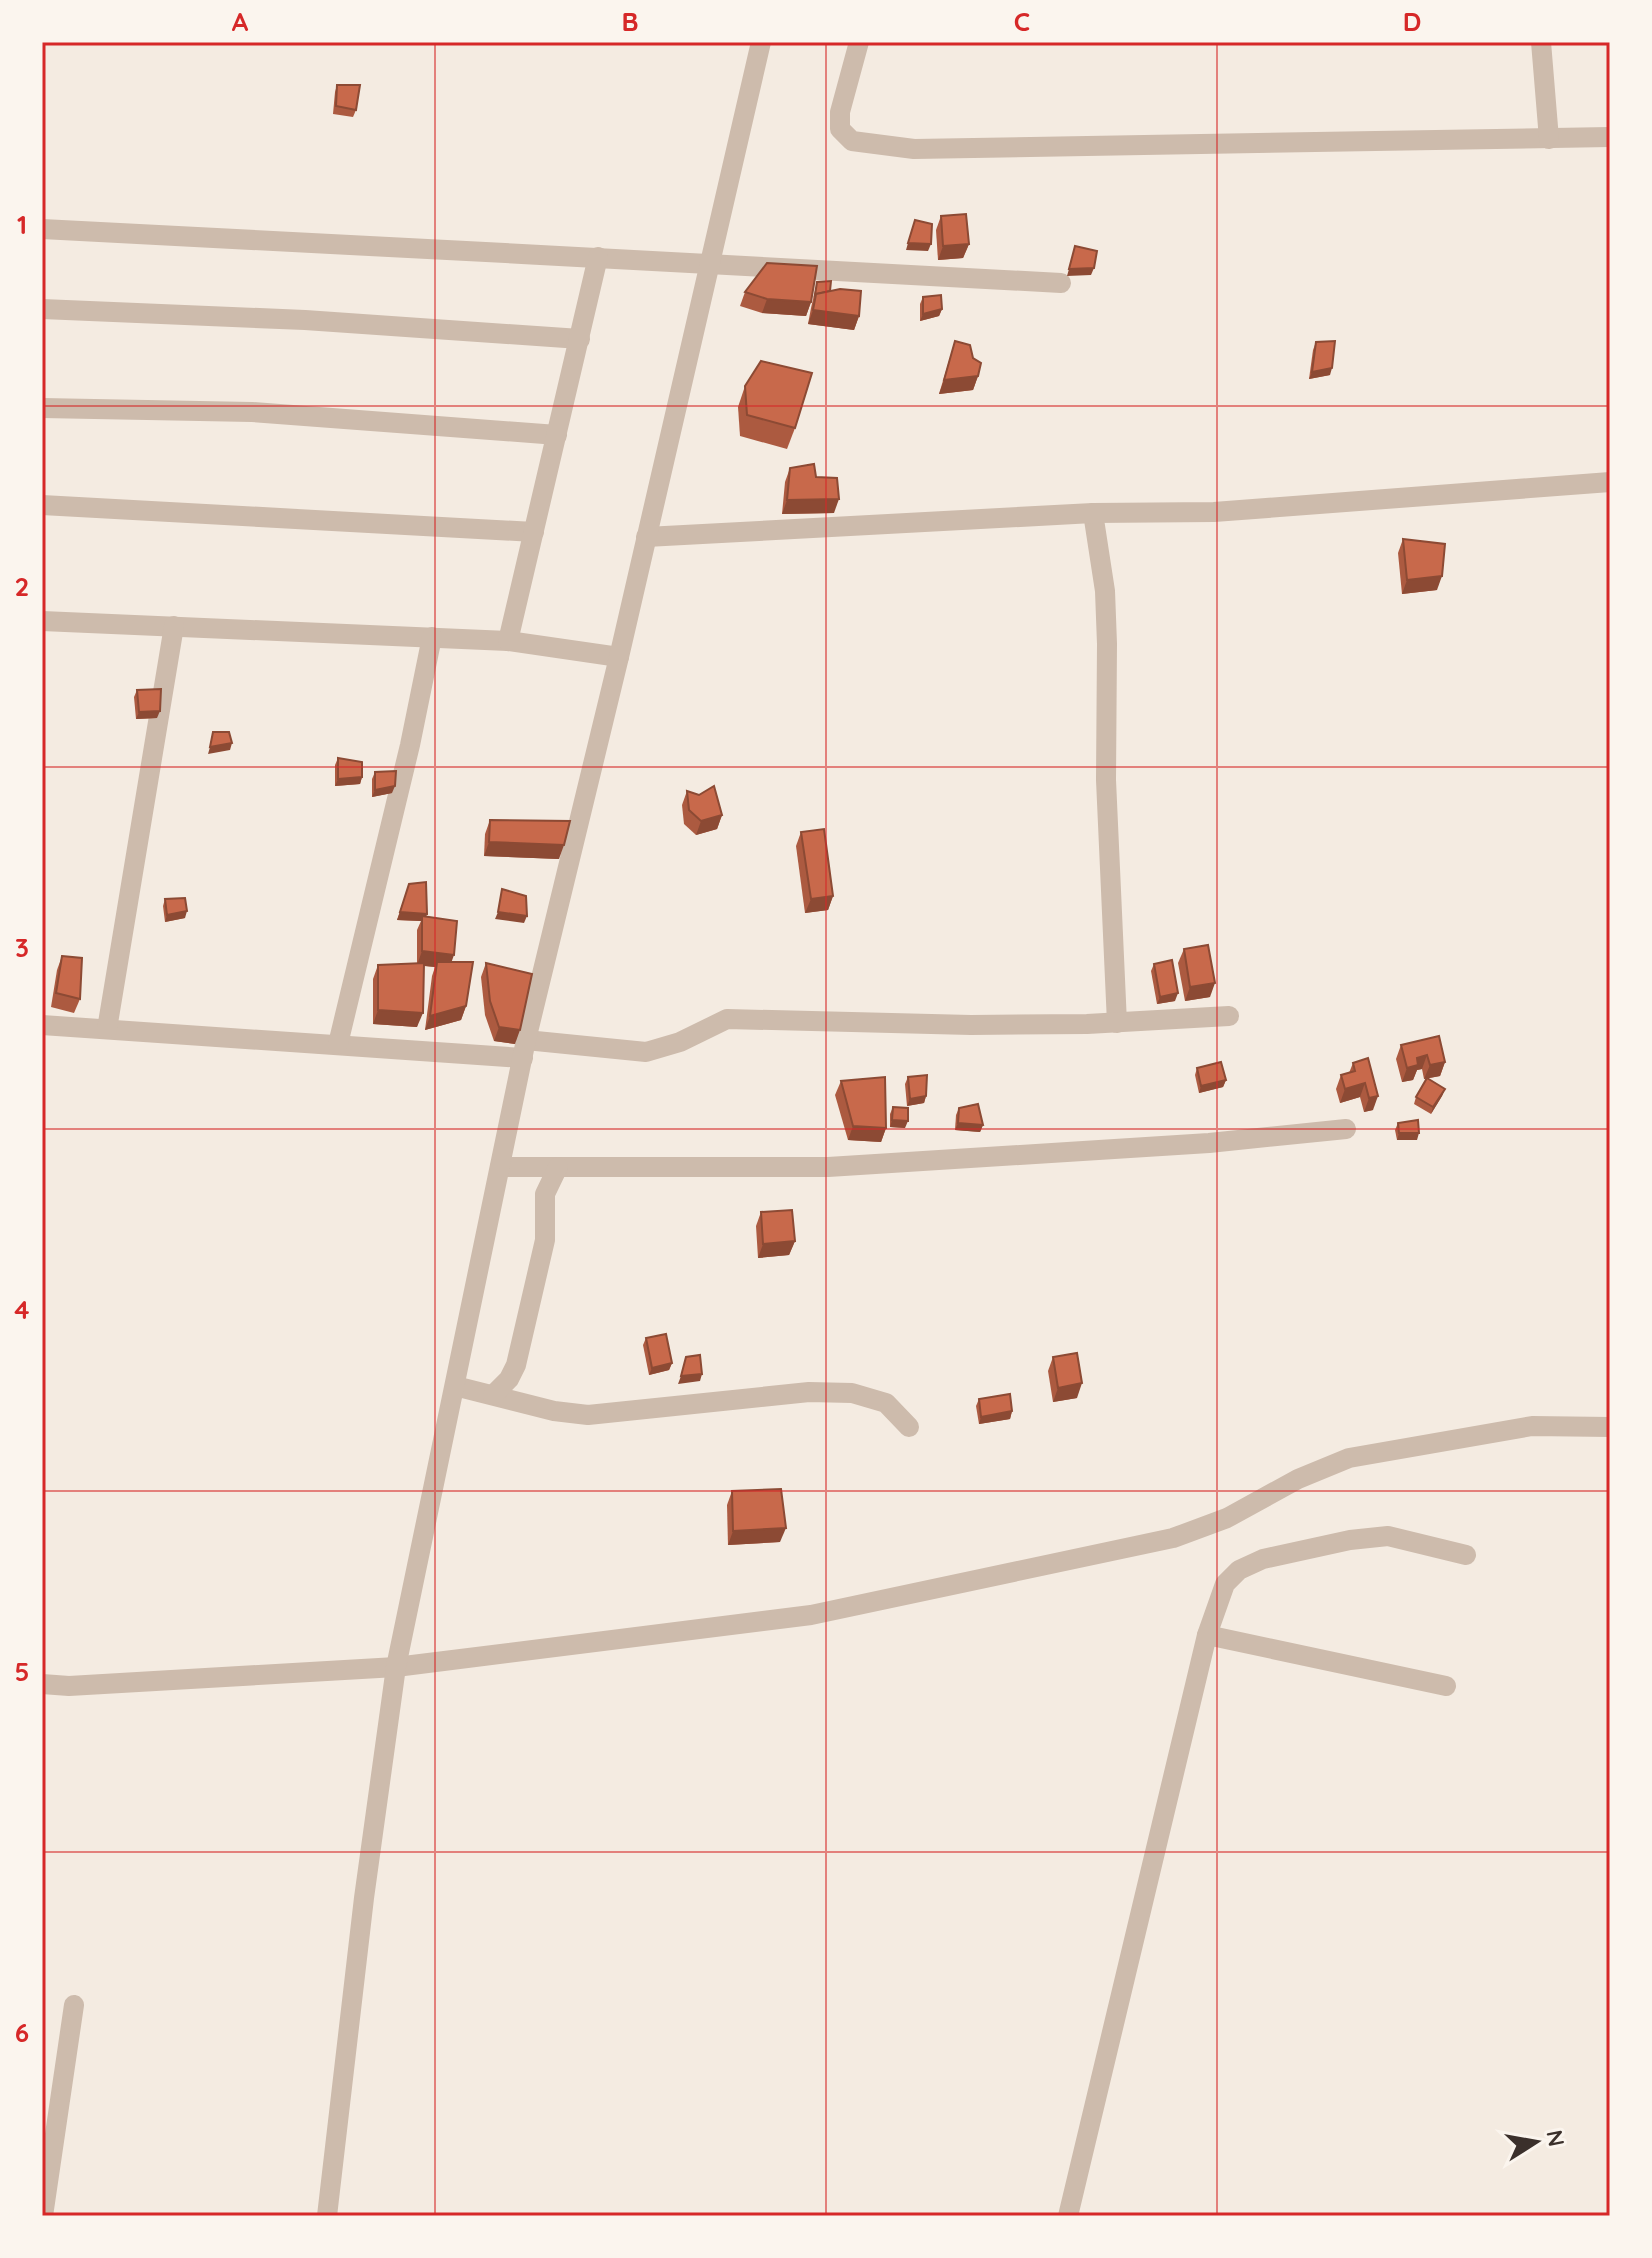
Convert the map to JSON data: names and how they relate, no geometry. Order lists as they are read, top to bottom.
{
  "north": "right",
  "grid": {
    "columns": [
      "A",
      "B",
      "C",
      "D"
    ],
    "rows": [
      "1",
      "2",
      "3",
      "4",
      "5",
      "6"
    ]
  }
}
